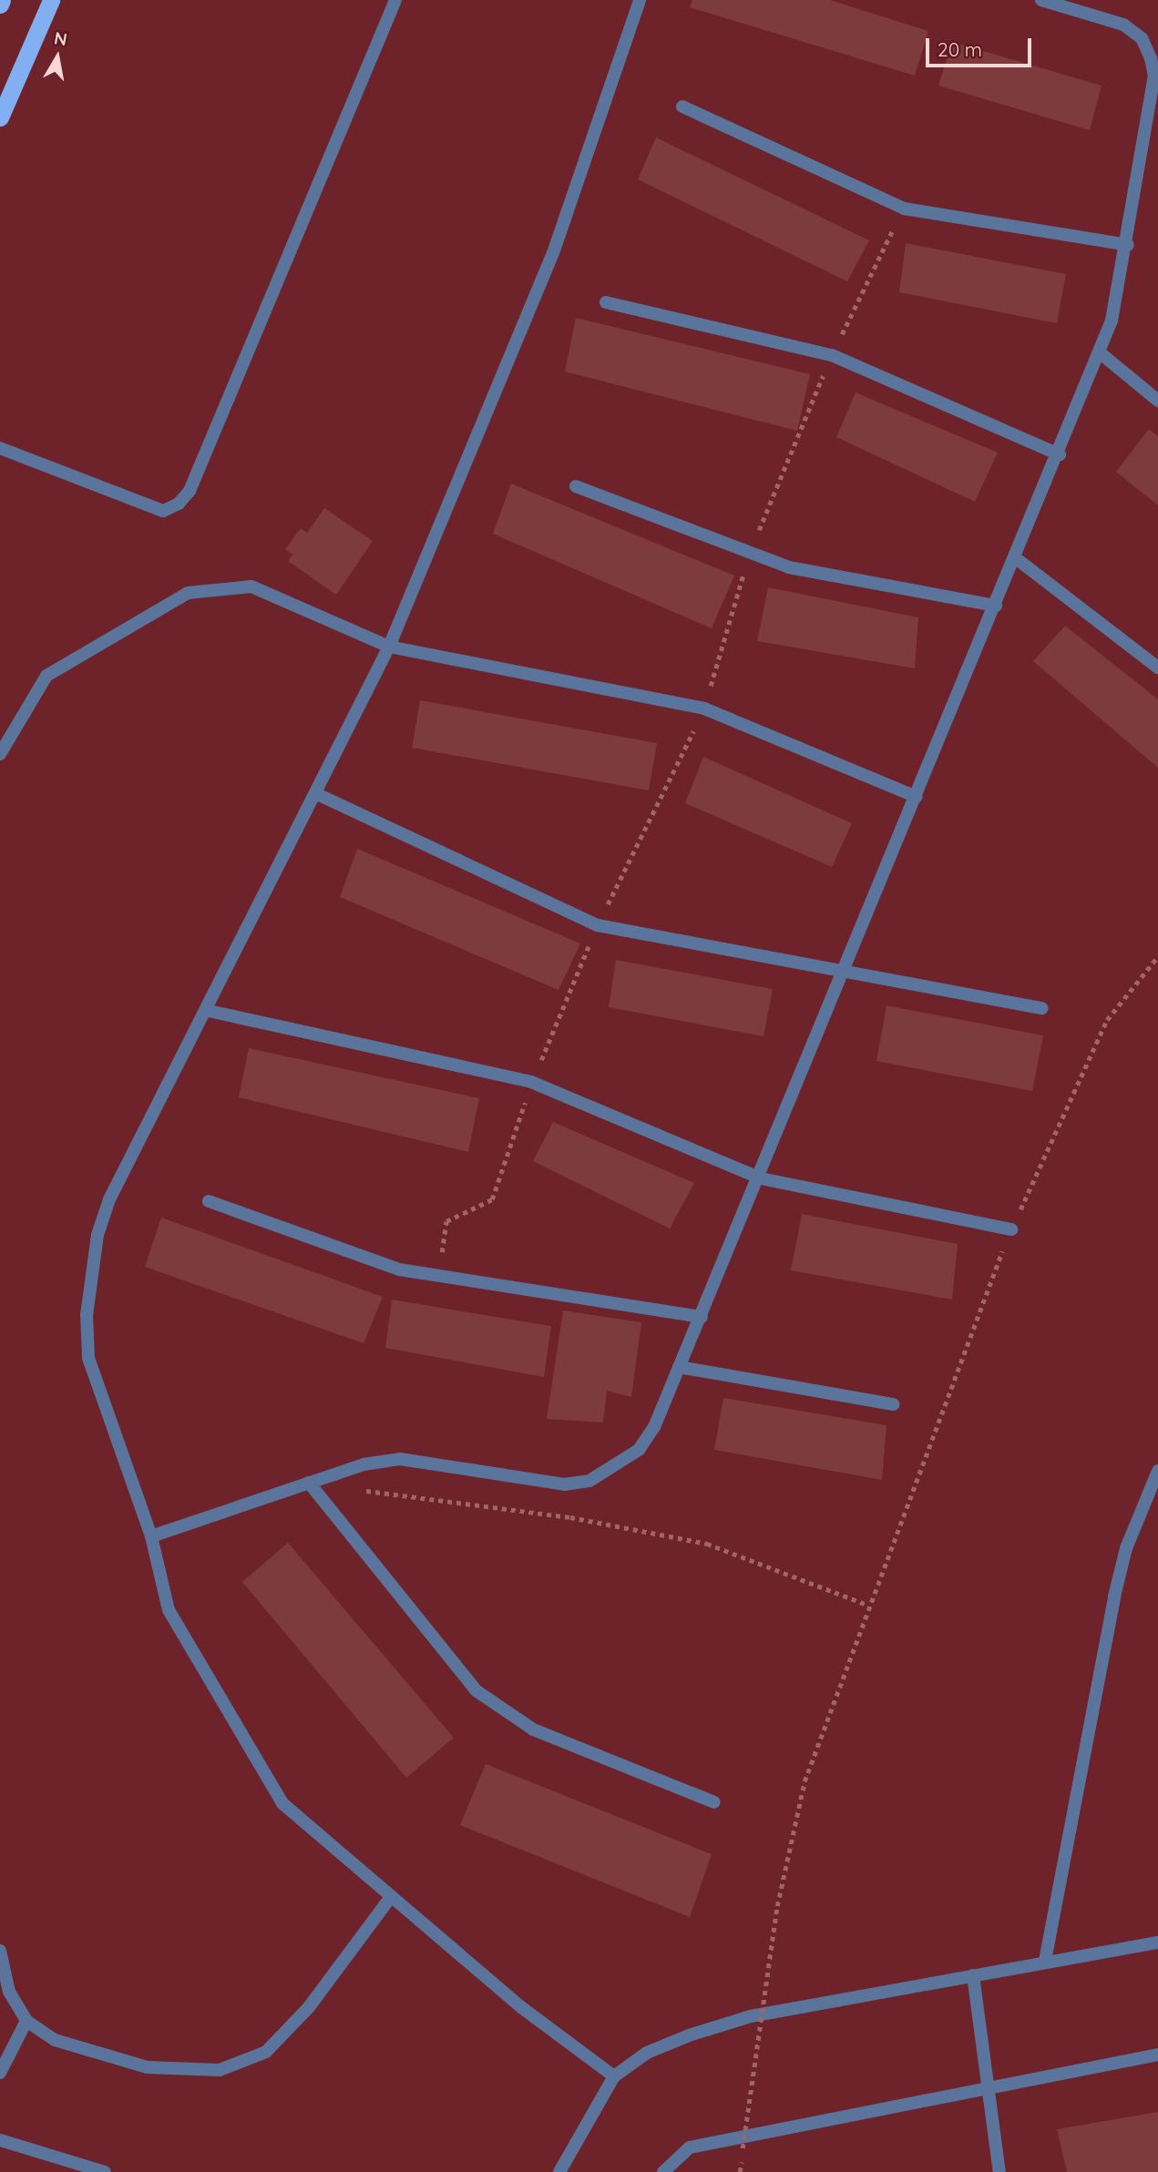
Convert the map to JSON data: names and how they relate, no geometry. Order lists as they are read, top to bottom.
{
  "scale_bar": "20 m",
  "north": "top"
}
